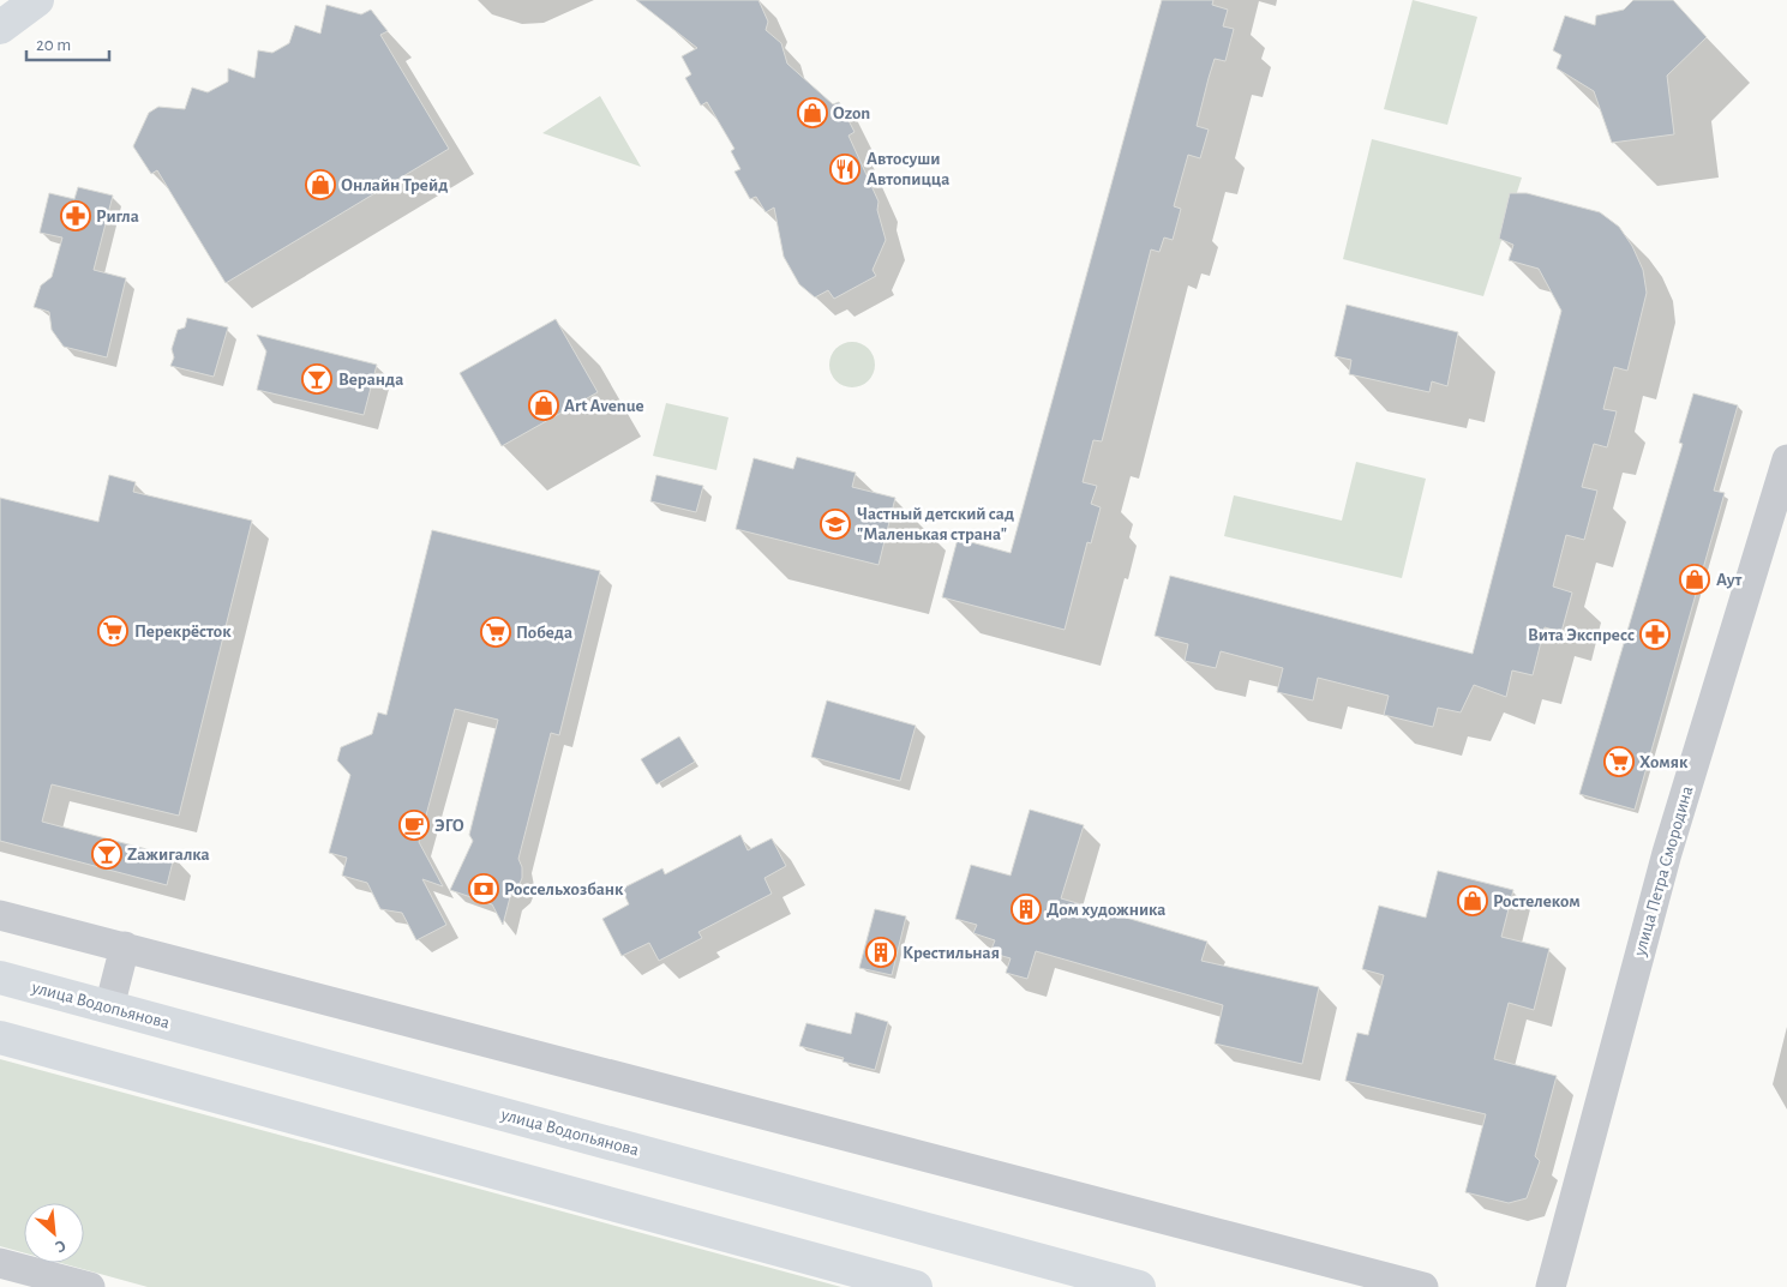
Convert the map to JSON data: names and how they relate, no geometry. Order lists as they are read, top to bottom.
{
  "streets": {
    "main road": ["улица Водопьянова"],
    "street": ["улица Петра Смородина"]
  },
  "places": {
    "shop": [
      "Ozon",
      "Онлайн Трейд",
      "Art Avenue",
      "Аут",
      "Ростелеком"
    ],
    "restaurant": ["Автосуши Автопицца"],
    "pharmacy": ["Ригла", "Вита Экспресс"],
    "bar": ["Веранда", "Zажигалка"],
    "school or university": ["Частный детский сад \"Маленькая страна\""],
    "supermarket": ["Перекрёсток", "Победа", "Хомяк"],
    "cafe": ["ЭГО"],
    "bank": ["Россельхозбанк"],
    "building": ["Дом художника", "Крестильная"]
  },
  "scale_bar": "20 m",
  "north": "bottom right"
}
